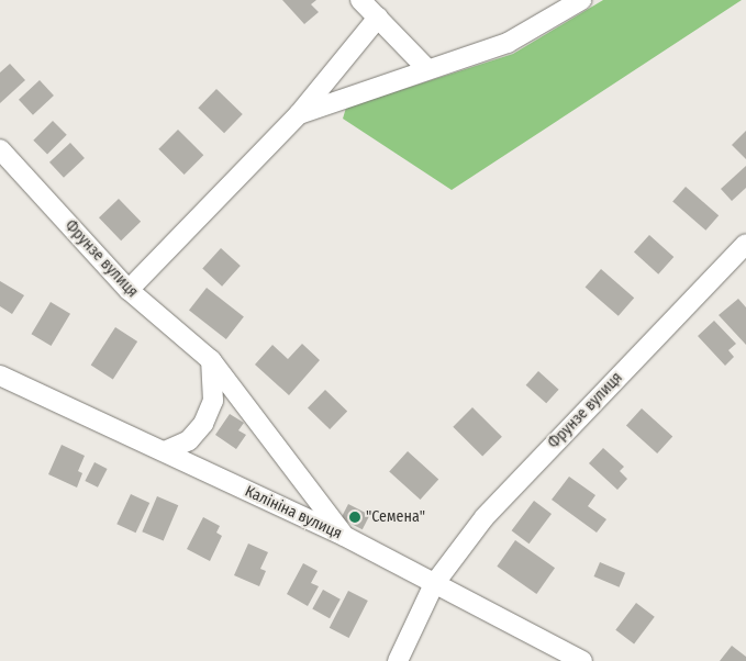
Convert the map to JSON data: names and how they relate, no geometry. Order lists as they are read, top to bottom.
{
  "streets": {
    "street": ["Фрунзе вулиця", "Калініна вулиця"]
  },
  "crossings": [
    ["Фрунзе вулиця", "Калініна вулиця"]
  ],
  "places": ["\"Семена\""]
}
